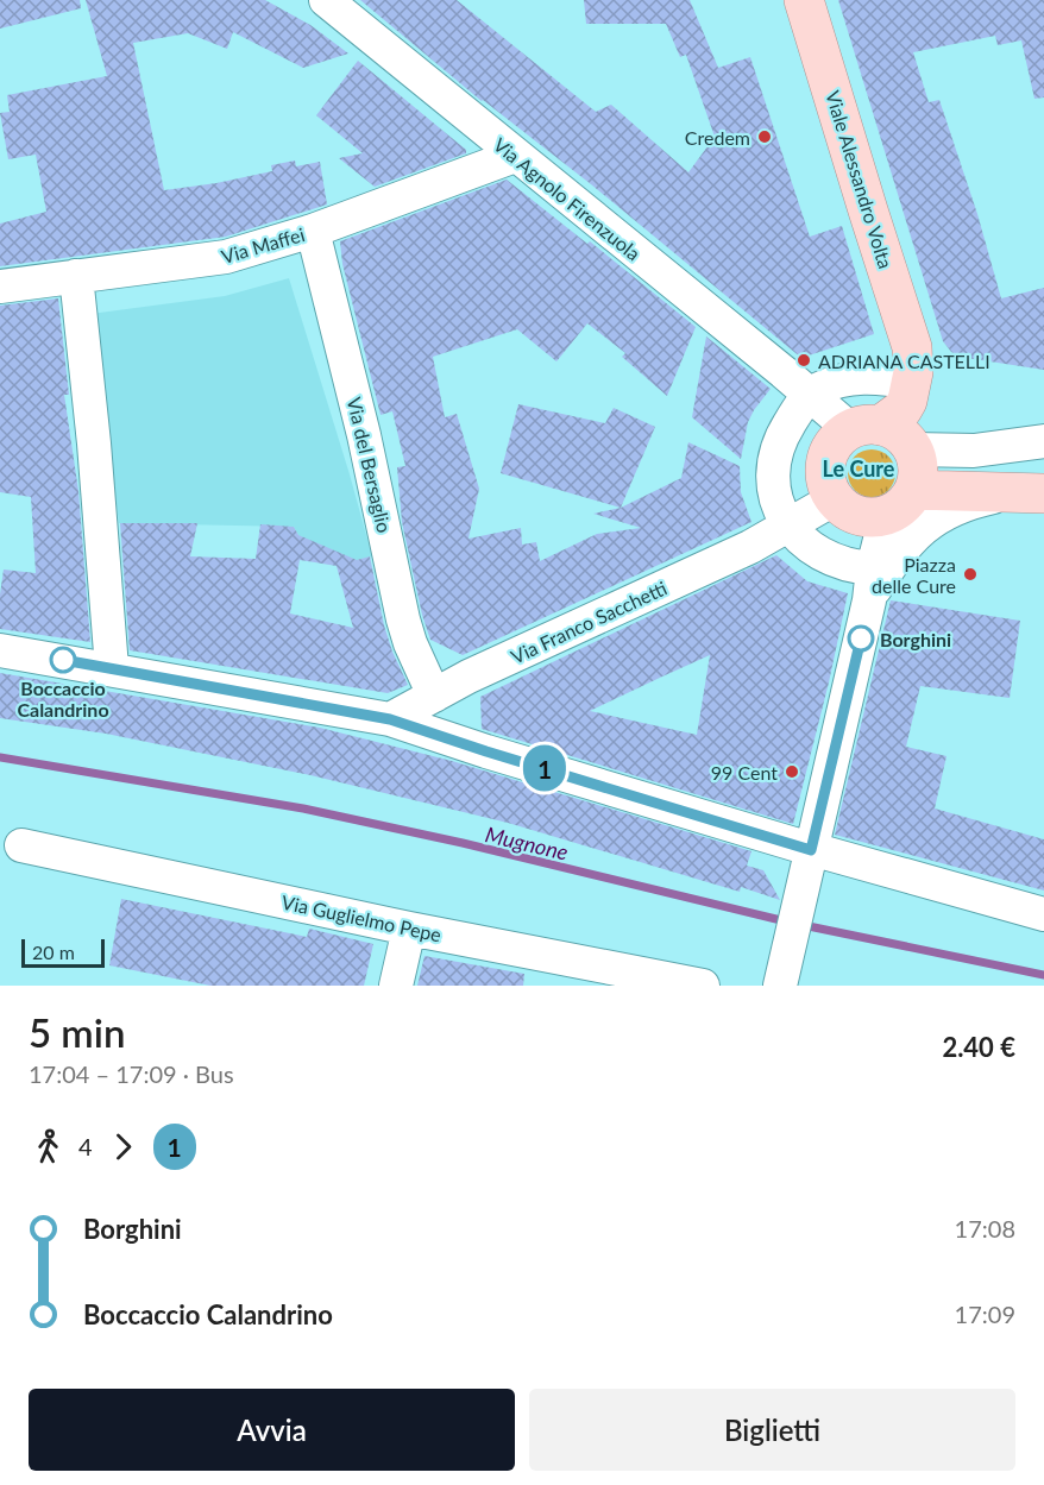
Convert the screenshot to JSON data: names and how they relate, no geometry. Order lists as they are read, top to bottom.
{
  "streets": {
    "main road": ["Viale Alessandro Volta"],
    "street": [
      "Via Agnolo Firenzuola",
      "Via Maffei",
      "Via del Bersaglio",
      "Via Franco Sacchetti",
      "Via Guglielmo Pepe"
    ]
  },
  "crossings": [
    ["Via Agnolo Firenzuola", "Via Maffei"],
    ["Via Maffei", "Via del Bersaglio"],
    ["Via del Bersaglio", "Via Franco Sacchetti"]
  ],
  "districts": ["Le Cure"],
  "water": ["Mugnone"],
  "places": [
    "Credem",
    "ADRIANA CASTELLI",
    "Piazza delle Cure",
    "Borghini",
    "Boccaccio Calandrino",
    "99 Cent"
  ],
  "lines": ["bus line 1"],
  "scale_bar": "20 m",
  "page": {
    "on_map": "1",
    "scale": "20 m",
    "heading": ["5 min", "17:04 – 17:09 · Bus", "2.40 €"],
    "legs": ["4", "1"],
    "list": [
      {
        "name": "Borghini",
        "value": "17:08"
      },
      {
        "name": "Boccaccio Calandrino",
        "value": "17:09"
      }
    ],
    "buttons": ["Avvia", "Biglietti"]
  }
}
